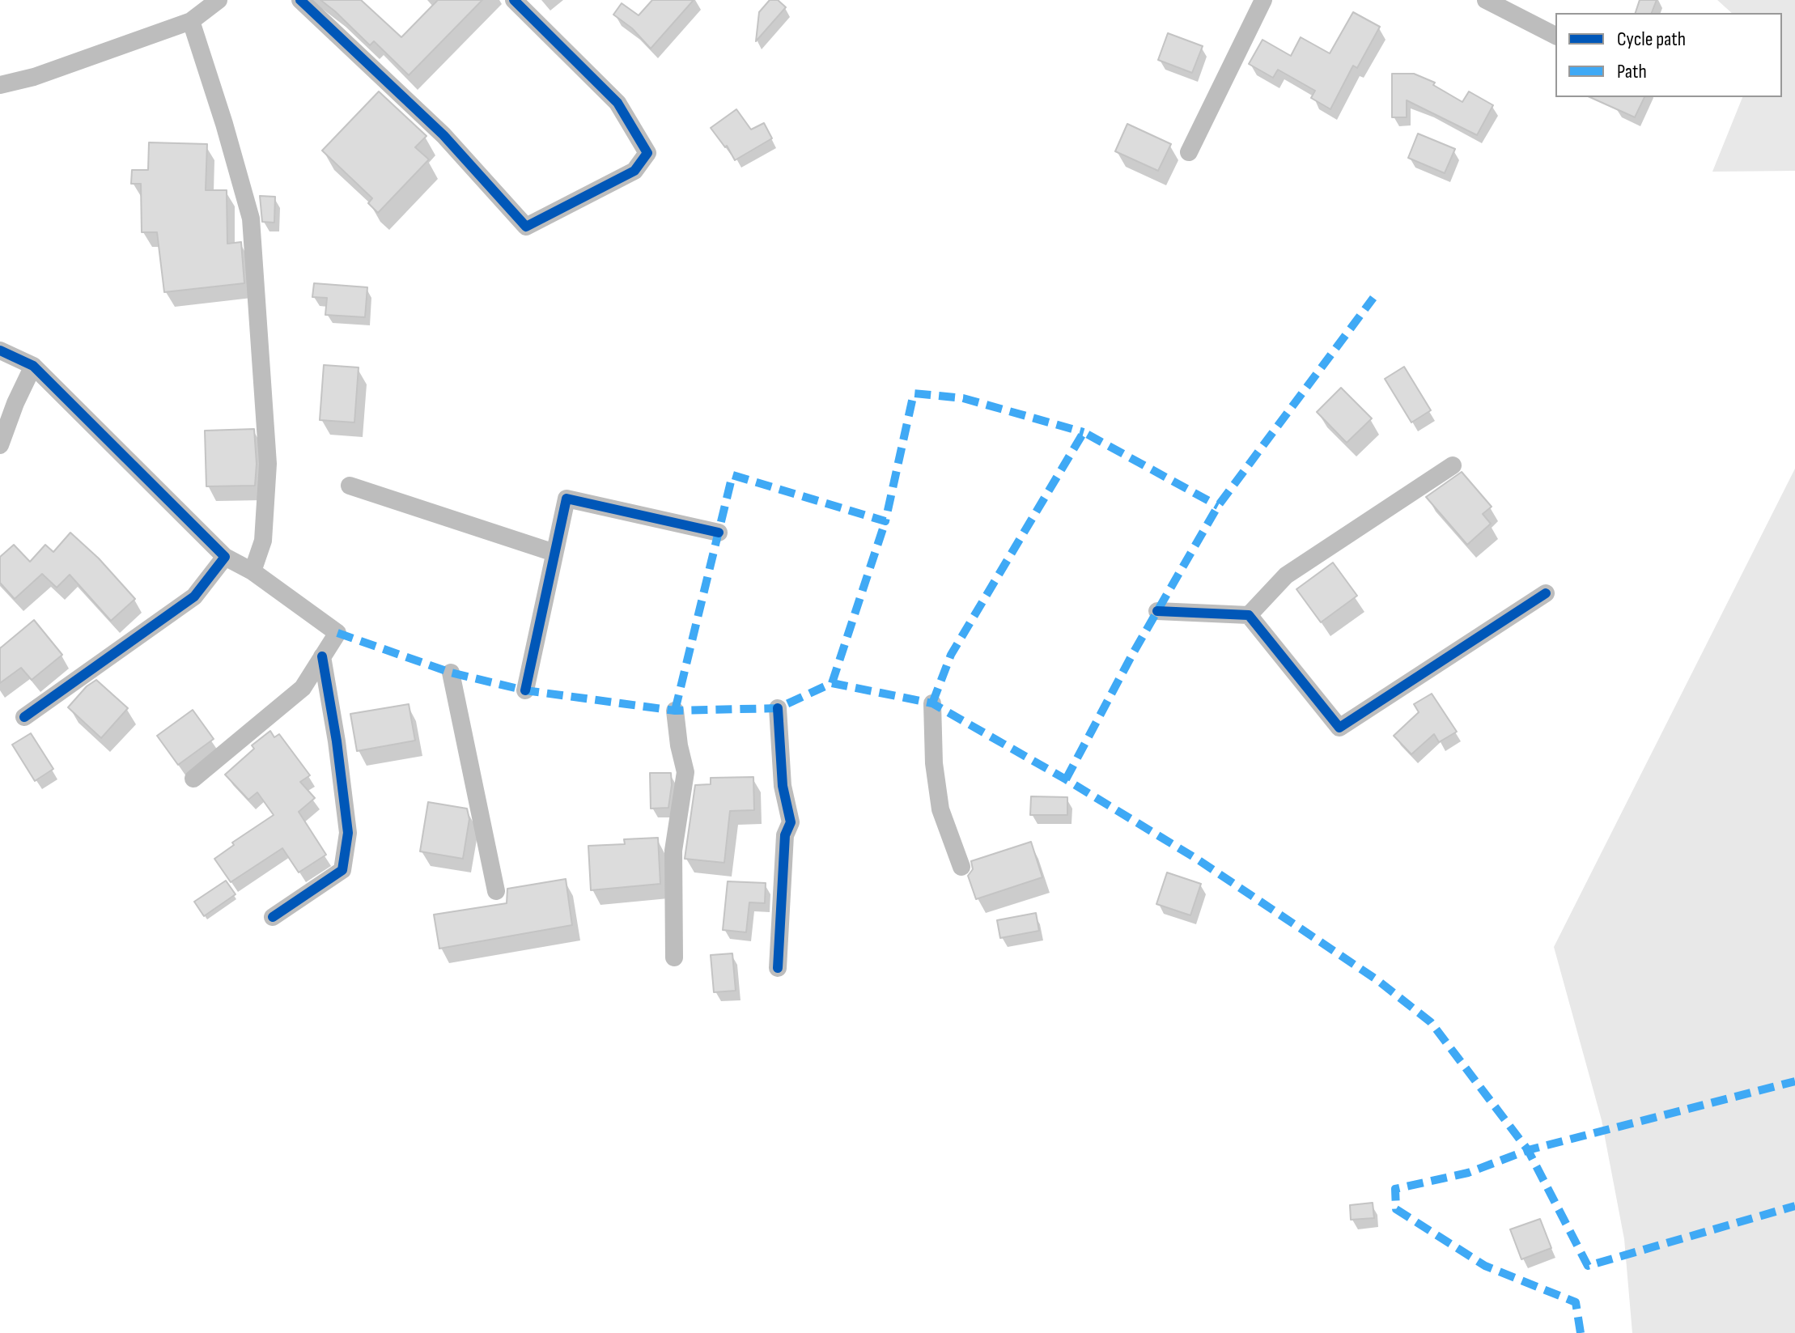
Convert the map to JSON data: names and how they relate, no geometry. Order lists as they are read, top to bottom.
{
  "legend": ["Cycle path", "Path"]
}
